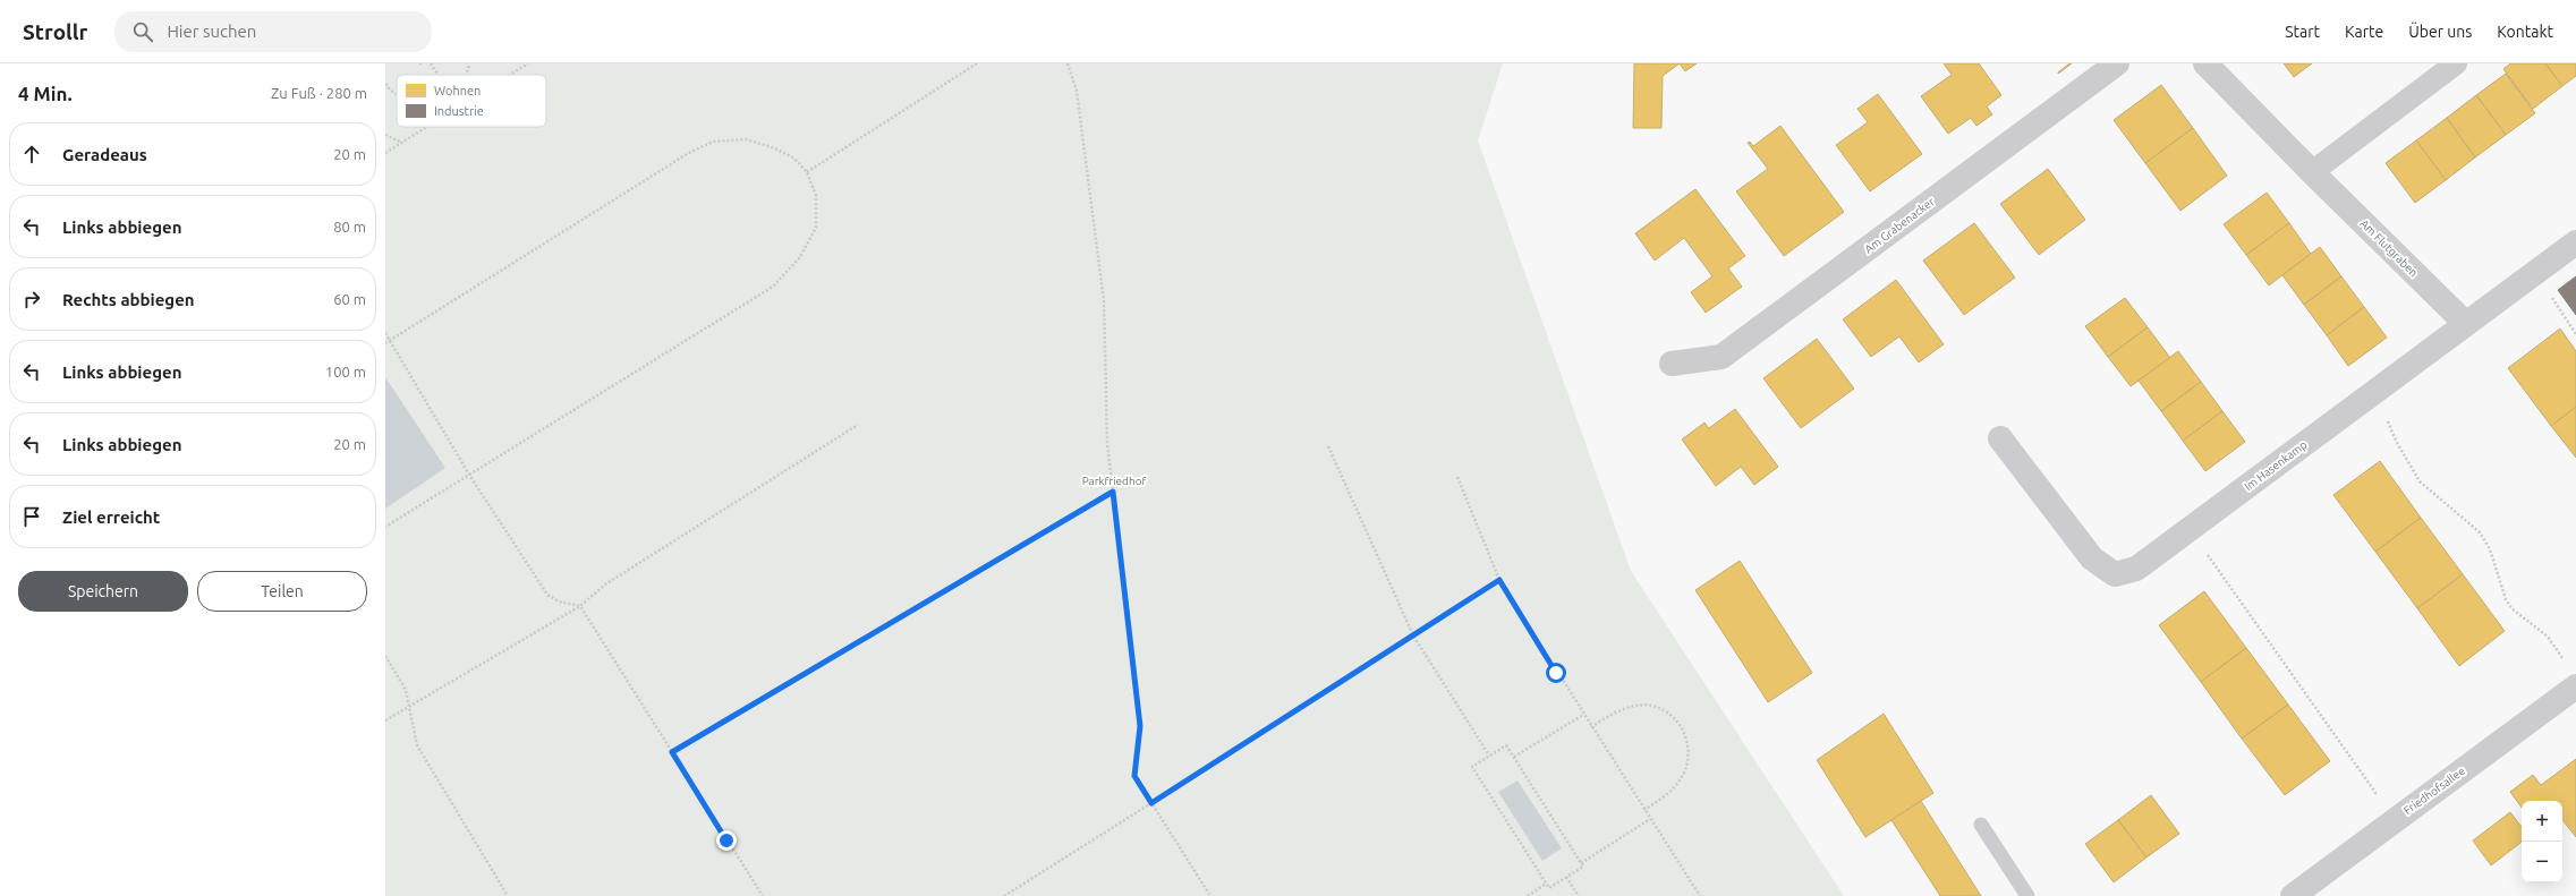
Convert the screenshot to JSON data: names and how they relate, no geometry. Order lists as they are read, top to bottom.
{
  "streets": {
    "street": [
      "Am Grabenacker",
      "Am Flutgraben",
      "Im Hasenkamp",
      "Friedhofsallee"
    ]
  },
  "crossings": [
    ["Am Flutgraben", "Im Hasenkamp"]
  ],
  "parks": ["Parkfriedhof"],
  "legend": ["Wohnen", "Industrie"],
  "page": {
    "header": "Strollr",
    "search": "Hier suchen",
    "nav": [
      "Start",
      "Karte",
      "Über uns",
      "Kontakt"
    ],
    "heading": ["4 Min.", "Zu Fuß · 280 m"],
    "list": [
      ["Geradeaus", "20 m"],
      ["Links abbiegen", "80 m"],
      ["Rechts abbiegen", "60 m"],
      ["Links abbiegen", "100 m"],
      ["Links abbiegen", "20 m"],
      "Ziel erreicht"
    ],
    "buttons": ["Speichern", "Teilen"],
    "map_buttons": ["+", "−"]
  }
}
